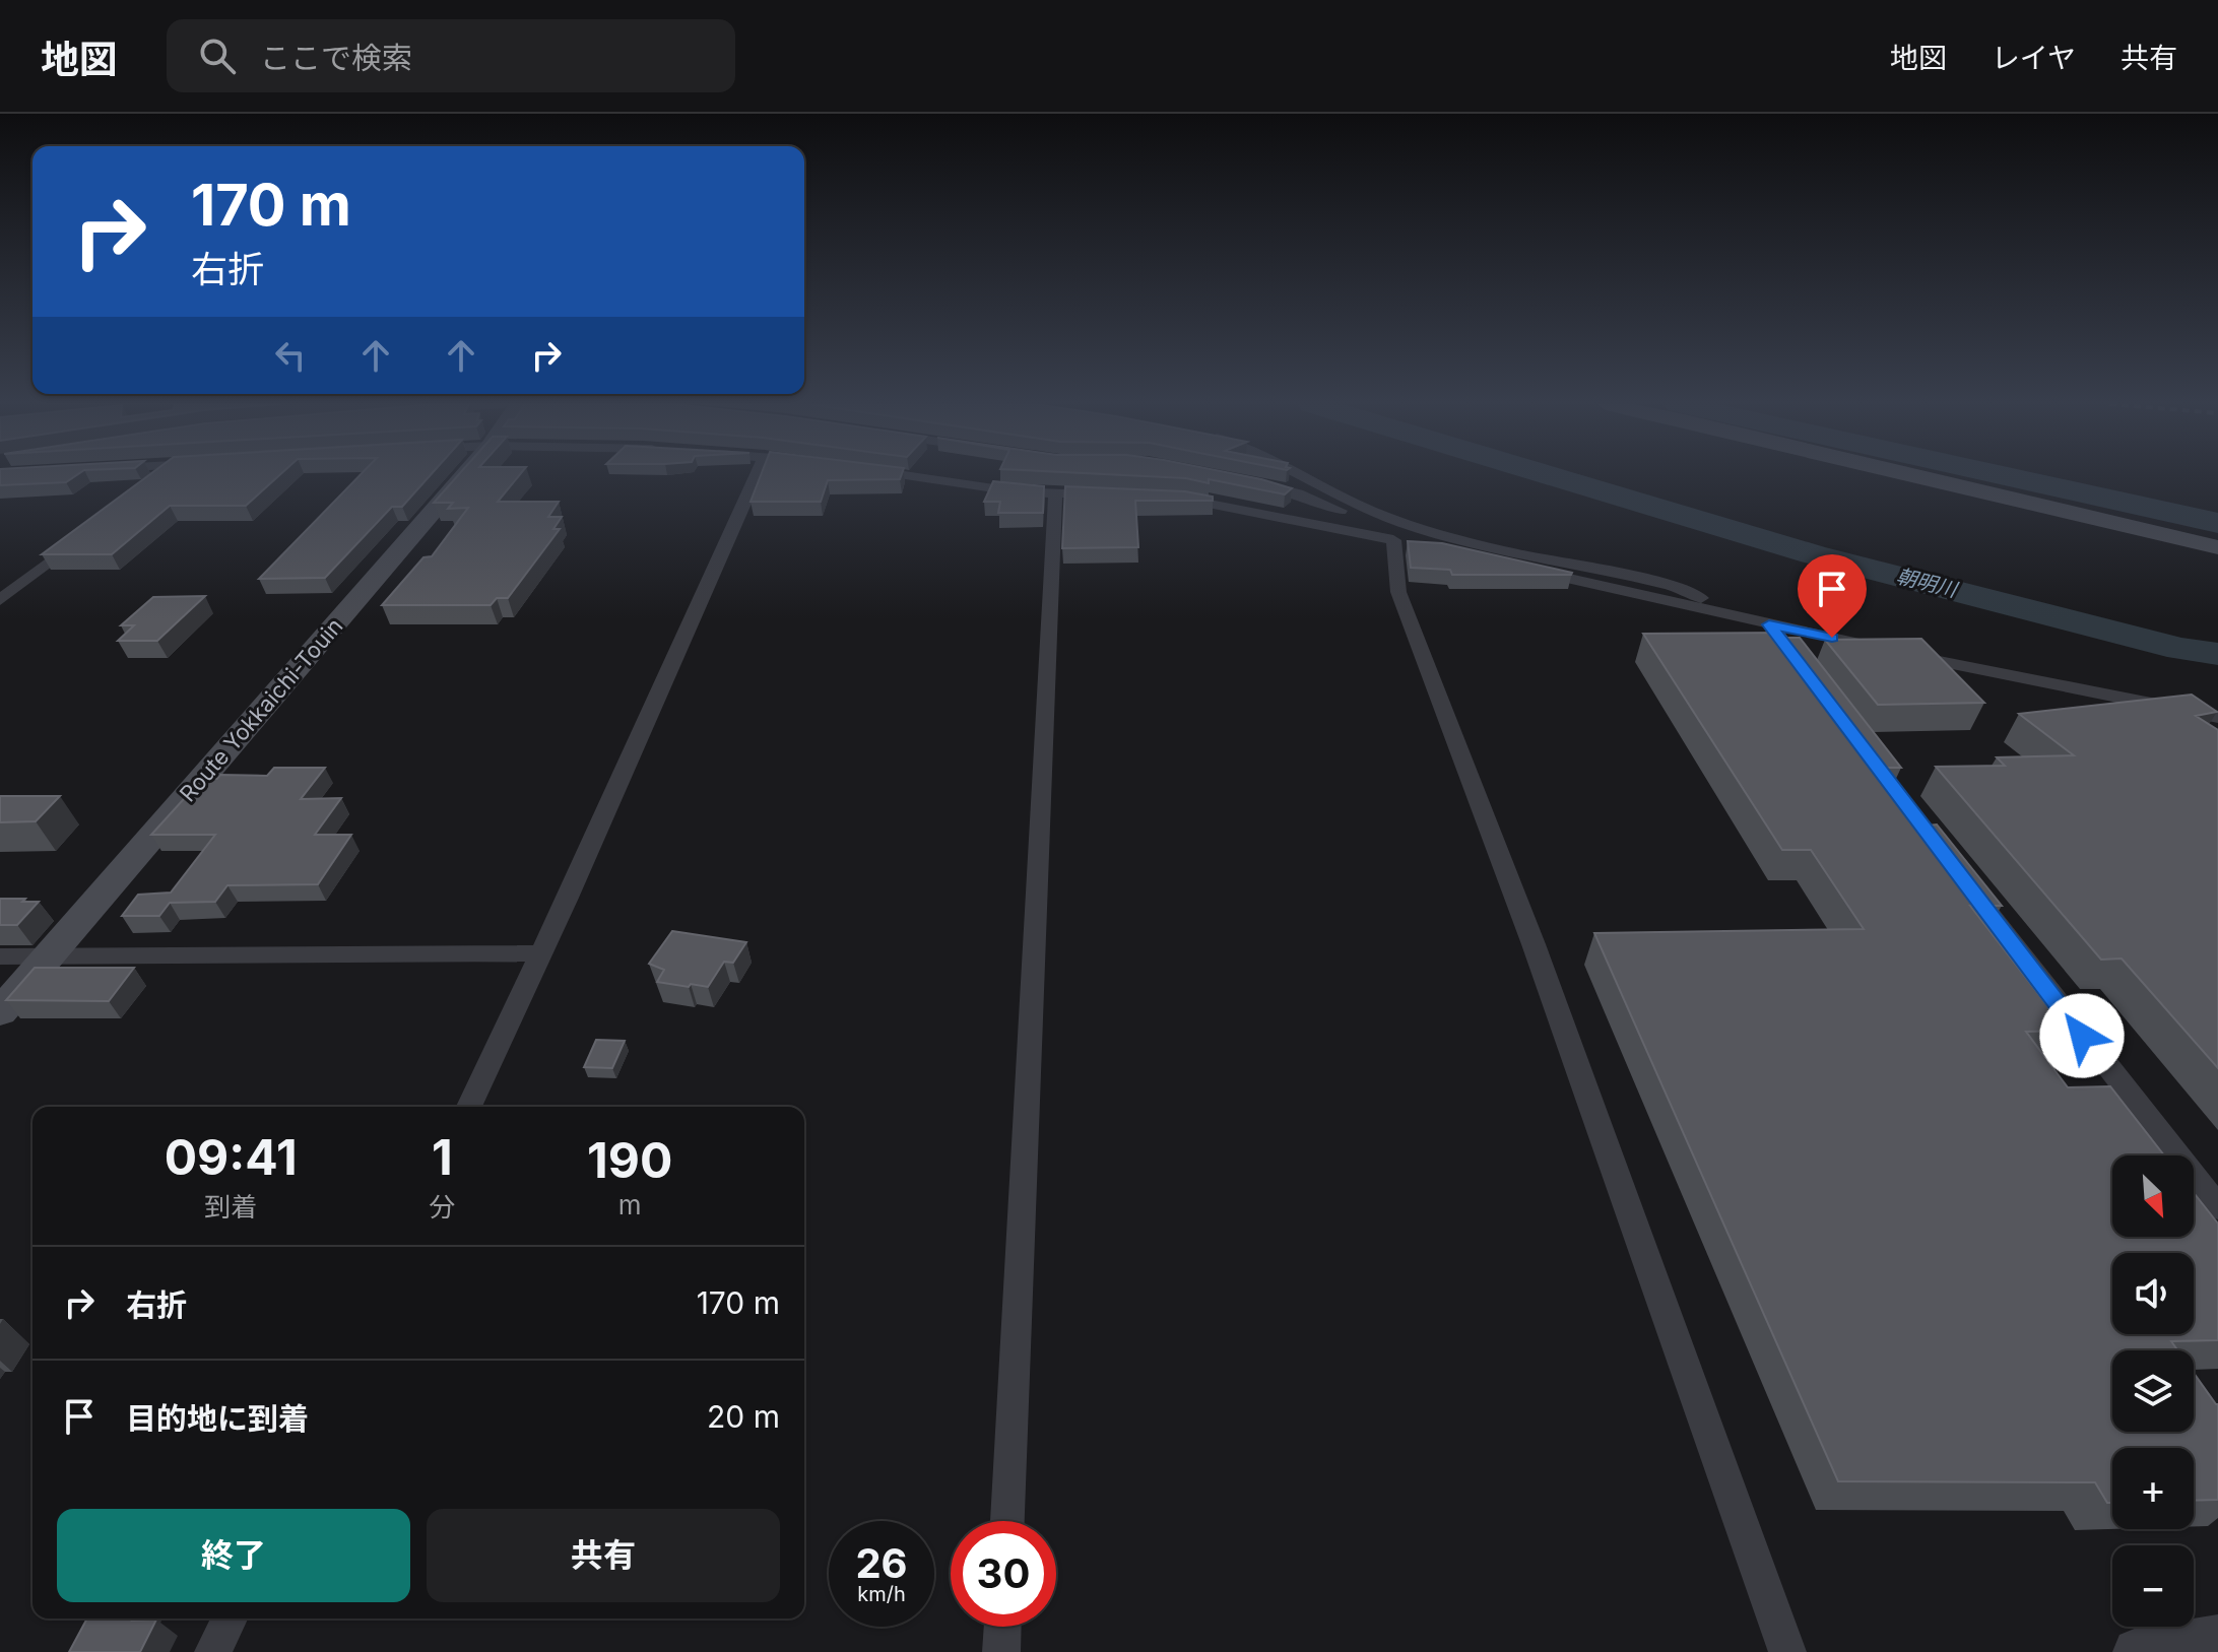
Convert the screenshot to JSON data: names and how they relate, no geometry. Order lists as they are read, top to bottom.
{
  "streets": {
    "main road": ["Route Yokkaichi-Touin"]
  },
  "water": ["朝明川"],
  "north": "bottom right",
  "page": {
    "header": "地図",
    "search": "ここで検索",
    "nav": ["地図", "レイヤ", "共有"],
    "turn": ["170 m", "右折"],
    "eta": [
      "09:41",
      "到着",
      "1",
      "分",
      "190",
      "m"
    ],
    "map_buttons": ["+", "−"],
    "list": [
      {
        "name": "右折",
        "value": "170 m"
      },
      {
        "name": "目的地に到着",
        "value": "20 m"
      }
    ],
    "buttons": ["終了", "共有"],
    "speed": "26 km/h",
    "limit": "30"
  }
}
